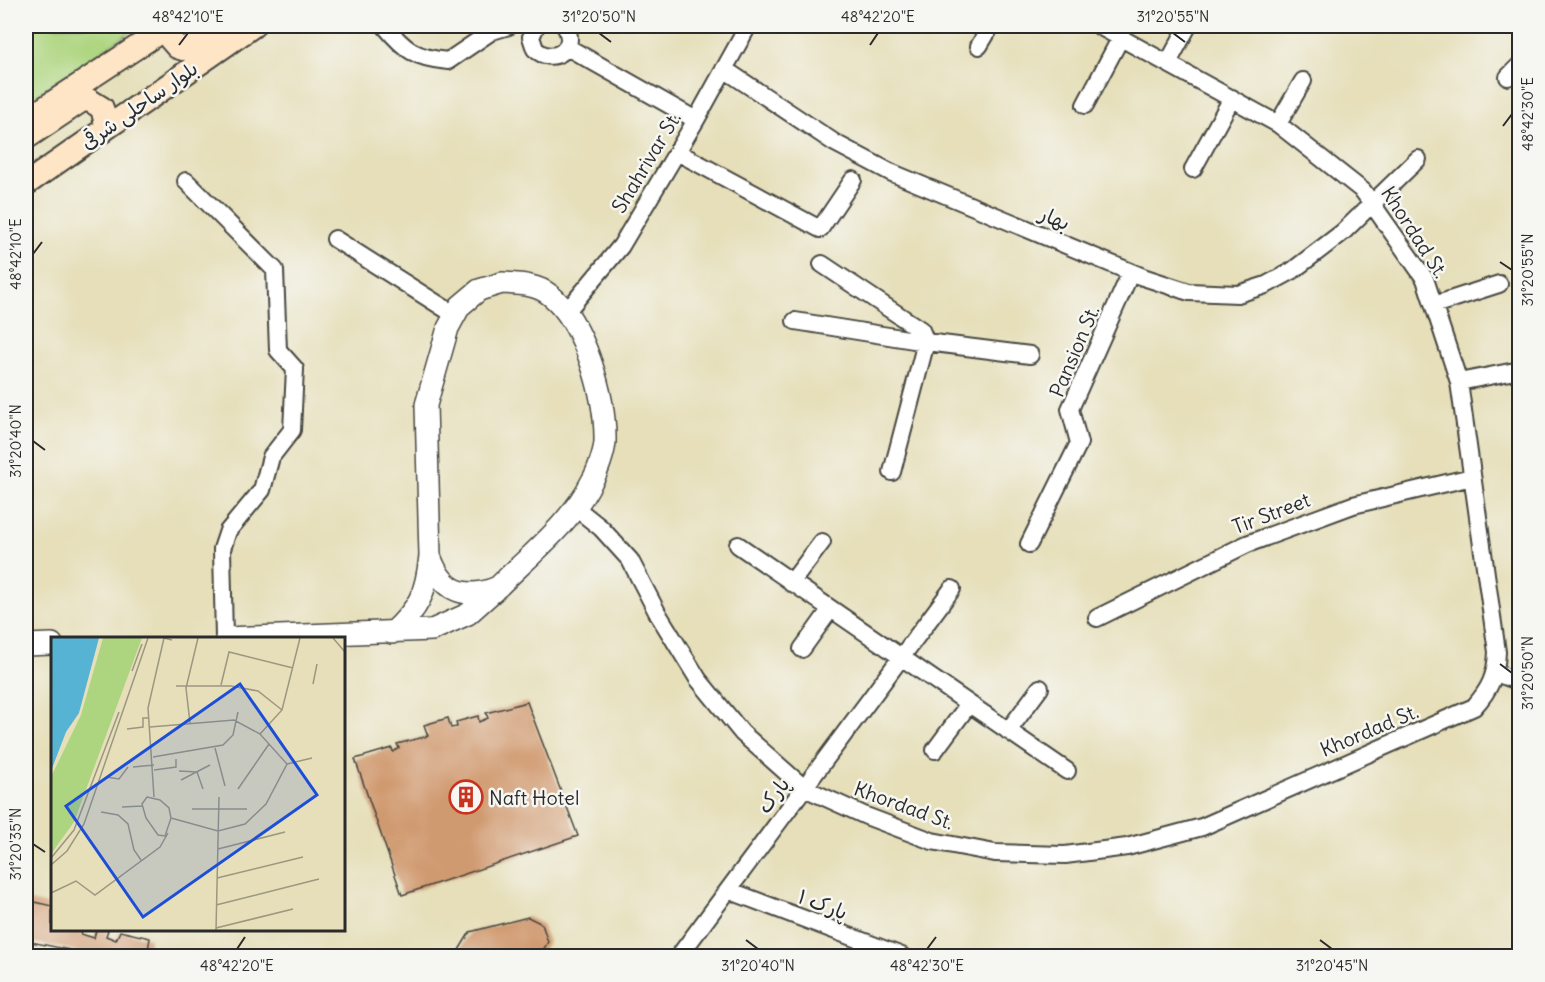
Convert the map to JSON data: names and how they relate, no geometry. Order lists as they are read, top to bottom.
{
  "streets": {
    "main road": ["بلوار ساحلی شرقی"],
    "street": [
      "Shahrivar St.",
      "بهار",
      "Khordad St.",
      "Pansion St.",
      "Tir Street",
      "پارک",
      "پارک ۱"
    ]
  },
  "crossings": [
    ["Shahrivar St.", "بهار"],
    ["بهار", "Khordad St."],
    ["بهار", "Pansion St."],
    ["Khordad St.", "Tir Street"],
    ["Khordad St.", "پارک"],
    ["پارک", "پارک ۱"]
  ],
  "places": {
    "building": ["Naft Hotel"]
  },
  "coordinates": [
    "48°42'10\"E",
    "31°20'50\"N",
    "48°42'20\"E",
    "31°20'55\"N",
    "48°42'30\"E",
    "31°20'40\"N",
    "31°20'35\"N",
    "31°20'45\"N"
  ]
}
